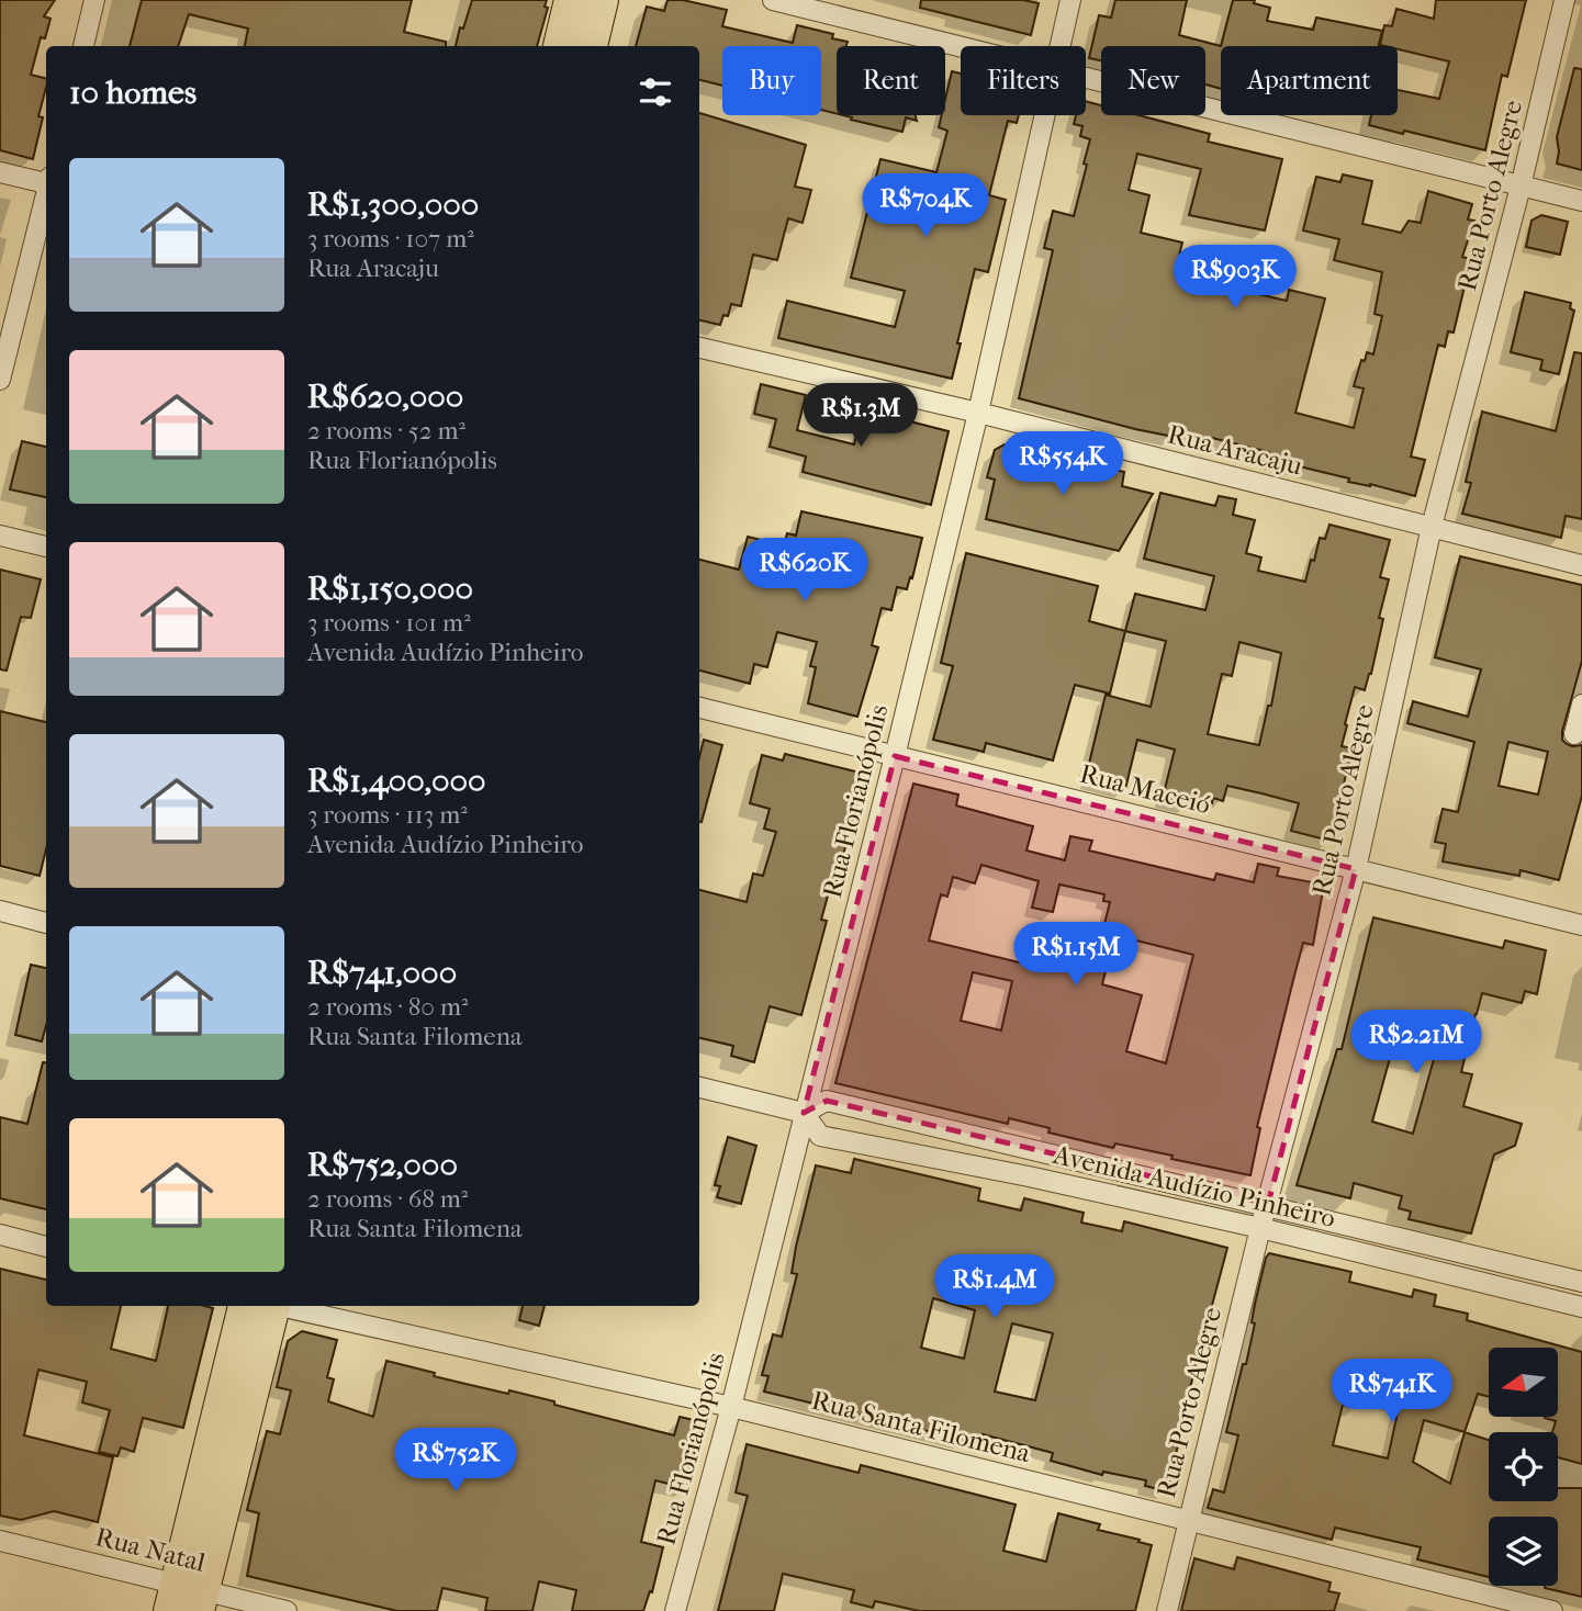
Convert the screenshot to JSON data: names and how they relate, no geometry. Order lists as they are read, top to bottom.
{
  "streets": {
    "street": [
      "Rua Porto Alegre",
      "Rua Aracaju",
      "Rua Maceió",
      "Rua Florianópolis",
      "Avenida Audízio Pinheiro",
      "Rua Santa Filomena",
      "Rua Natal"
    ]
  },
  "crossings": [
    ["Rua Porto Alegre", "Rua Aracaju"],
    ["Rua Porto Alegre", "Rua Maceió"],
    ["Rua Porto Alegre", "Avenida Audízio Pinheiro"],
    ["Rua Porto Alegre", "Rua Santa Filomena"],
    ["Rua Aracaju", "Rua Florianópolis"],
    ["Rua Maceió", "Rua Florianópolis"],
    ["Rua Florianópolis", "Avenida Audízio Pinheiro"],
    ["Rua Florianópolis", "Rua Santa Filomena"]
  ],
  "north": "left",
  "page": {
    "chip": [
      "Buy",
      "Rent",
      "Filters",
      "New",
      "Apartment"
    ],
    "heading": "10 homes",
    "list": [
      {
        "name": "R$1,300,000",
        "note": "3 rooms · 107 m² · Rua Aracaju"
      },
      {
        "name": "R$620,000",
        "note": "2 rooms · 52 m² · Rua Florianópolis"
      },
      {
        "name": "R$1,150,000",
        "note": "3 rooms · 101 m² · Avenida Audízio Pinheiro"
      },
      {
        "name": "R$1,400,000",
        "note": "3 rooms · 113 m² · Avenida Audízio Pinheiro"
      },
      {
        "name": "R$741,000",
        "note": "2 rooms · 80 m² · Rua Santa Filomena"
      },
      {
        "name": "R$752,000",
        "note": "2 rooms · 68 m² · Rua Santa Filomena"
      }
    ],
    "price": [
      "R$704K",
      "R$903K",
      "R$1.3M",
      "R$554K",
      "R$620K",
      "R$1.15M",
      "R$2.21M",
      "R$1.4M",
      "R$741K",
      "R$752K"
    ]
  }
}
